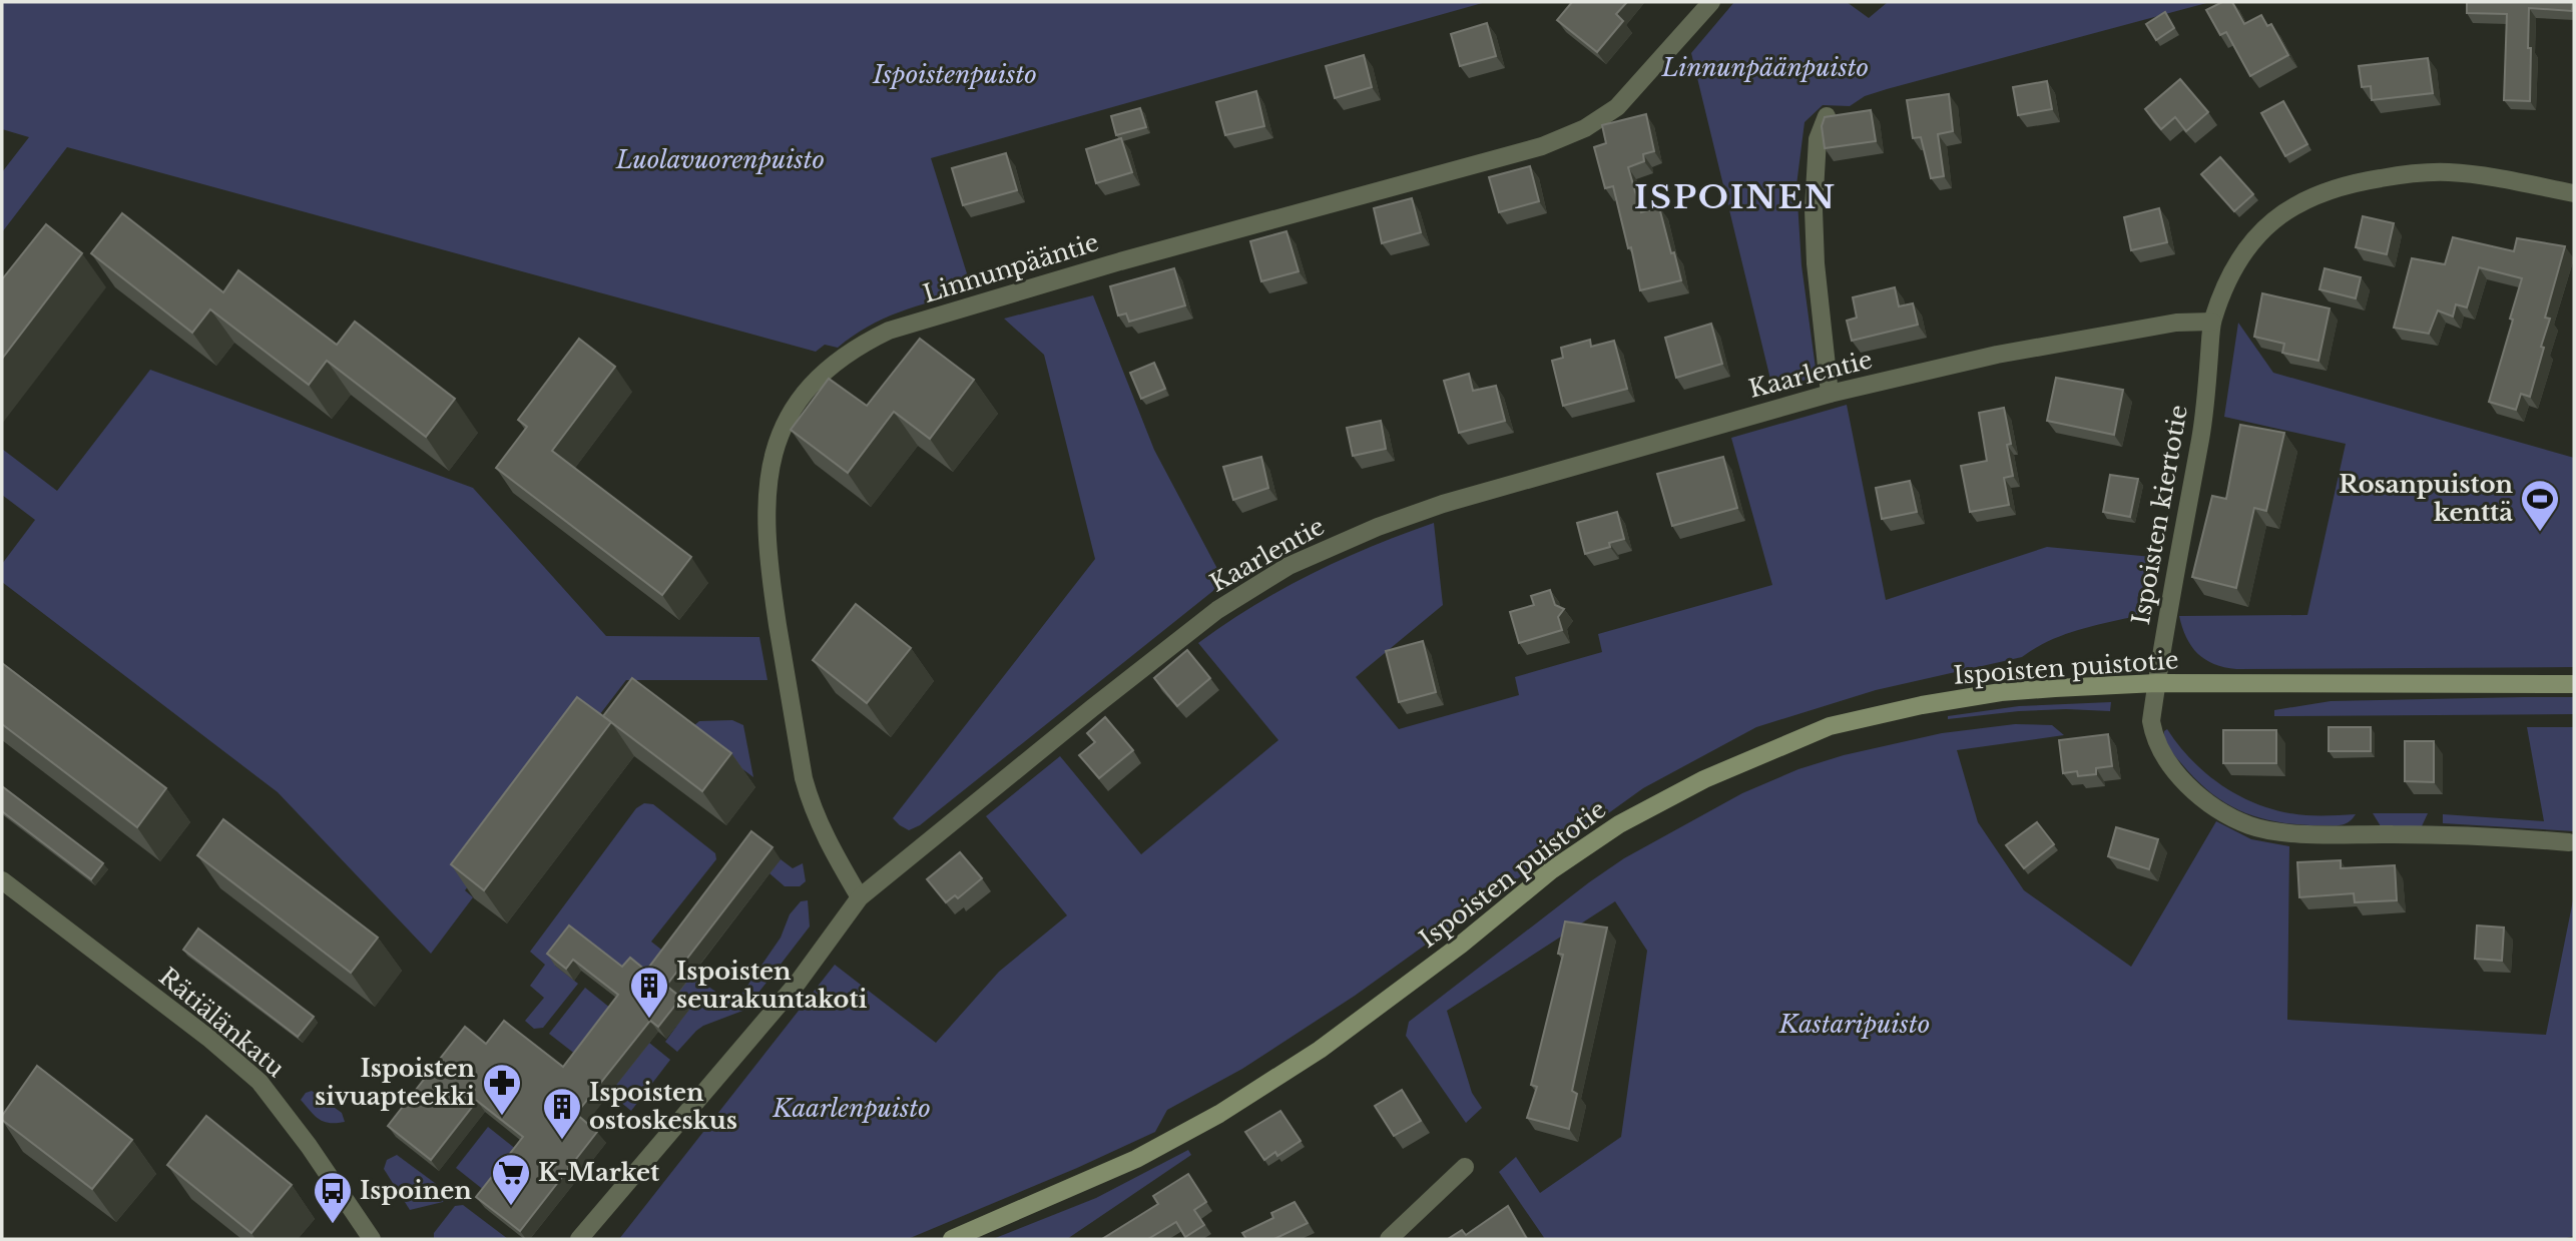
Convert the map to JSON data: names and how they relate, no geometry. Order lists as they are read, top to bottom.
{
  "streets": {
    "main road": ["Ispoisten puistotie"],
    "street": [
      "Linnunpääntie",
      "Kaarlentie",
      "Ispoisten kiertotie",
      "Rätiälänkatu"
    ]
  },
  "crossings": [
    ["Linnunpääntie", "Kaarlentie"],
    ["Kaarlentie", "Ispoisten kiertotie"],
    ["Ispoisten kiertotie", "Ispoisten puistotie"]
  ],
  "districts": ["ISPOINEN"],
  "parks": [
    "Linnunpäänpuisto",
    "Ispoistenpuisto",
    "Luolavuorenpuisto",
    "Kastaripuisto",
    "Kaarlenpuisto"
  ],
  "places": {
    "sports": ["Rosanpuiston kenttä"],
    "building": ["Ispoisten seurakuntakoti", "Ispoisten ostoskeskus"],
    "pharmacy": ["Ispoisten sivuapteekki"],
    "supermarket": ["K-Market"],
    "bus stop": ["Ispoinen"]
  }
}
